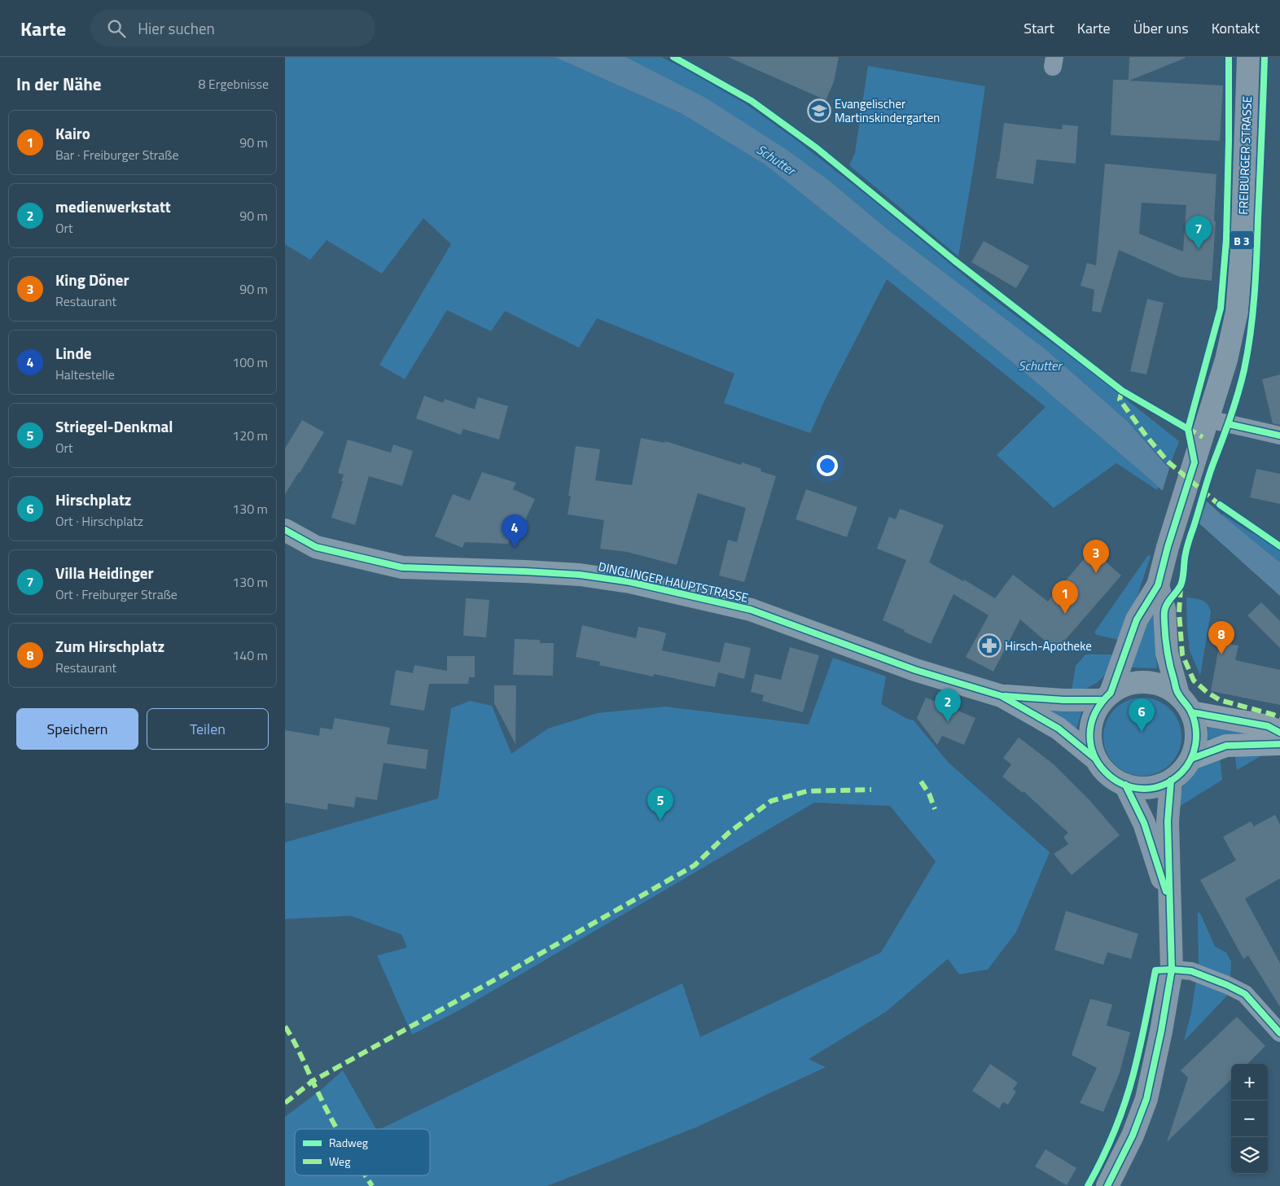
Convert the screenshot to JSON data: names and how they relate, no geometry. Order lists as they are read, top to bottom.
{
  "streets": {
    "main road": ["FREIBURGER STRASSE", "B 3"],
    "street": ["DINGLINGER HAUPTSTRASSE"]
  },
  "crossings": [
    ["FREIBURGER STRASSE", "B 3"],
    ["FREIBURGER STRASSE", "DINGLINGER HAUPTSTRASSE"],
    ["B 3", "DINGLINGER HAUPTSTRASSE"]
  ],
  "water": ["Schutter"],
  "places": {
    "school or university": ["Evangelischer Martinskindergarten"],
    "pharmacy": ["Hirsch-Apotheke"]
  },
  "legend": ["Radweg", "Weg"],
  "page": {
    "header": "Karte",
    "search": "Hier suchen",
    "nav": [
      "Start",
      "Karte",
      "Über uns",
      "Kontakt"
    ],
    "heading": ["In der Nähe", "8 Ergebnisse"],
    "list": [
      {
        "mark": "1",
        "name": "Kairo",
        "note": "Bar · Freiburger Straße",
        "value": "90 m"
      },
      {
        "mark": "2",
        "name": "medienwerkstatt",
        "note": "Ort",
        "value": "90 m"
      },
      {
        "mark": "3",
        "name": "King Döner",
        "note": "Restaurant",
        "value": "90 m"
      },
      {
        "mark": "4",
        "name": "Linde",
        "note": "Haltestelle",
        "value": "100 m"
      },
      {
        "mark": "5",
        "name": "Striegel-Denkmal",
        "note": "Ort",
        "value": "120 m"
      },
      {
        "mark": "6",
        "name": "Hirschplatz",
        "note": "Ort · Hirschplatz",
        "value": "130 m"
      },
      {
        "mark": "7",
        "name": "Villa Heidinger",
        "note": "Ort · Freiburger Straße",
        "value": "130 m"
      },
      {
        "mark": "8",
        "name": "Zum Hirschplatz",
        "note": "Restaurant",
        "value": "140 m"
      }
    ],
    "pins": [
      "7",
      "4",
      "3",
      "1",
      "8",
      "2",
      "6",
      "5"
    ],
    "buttons": ["Speichern", "Teilen"],
    "map_buttons": ["+", "−"]
  }
}
